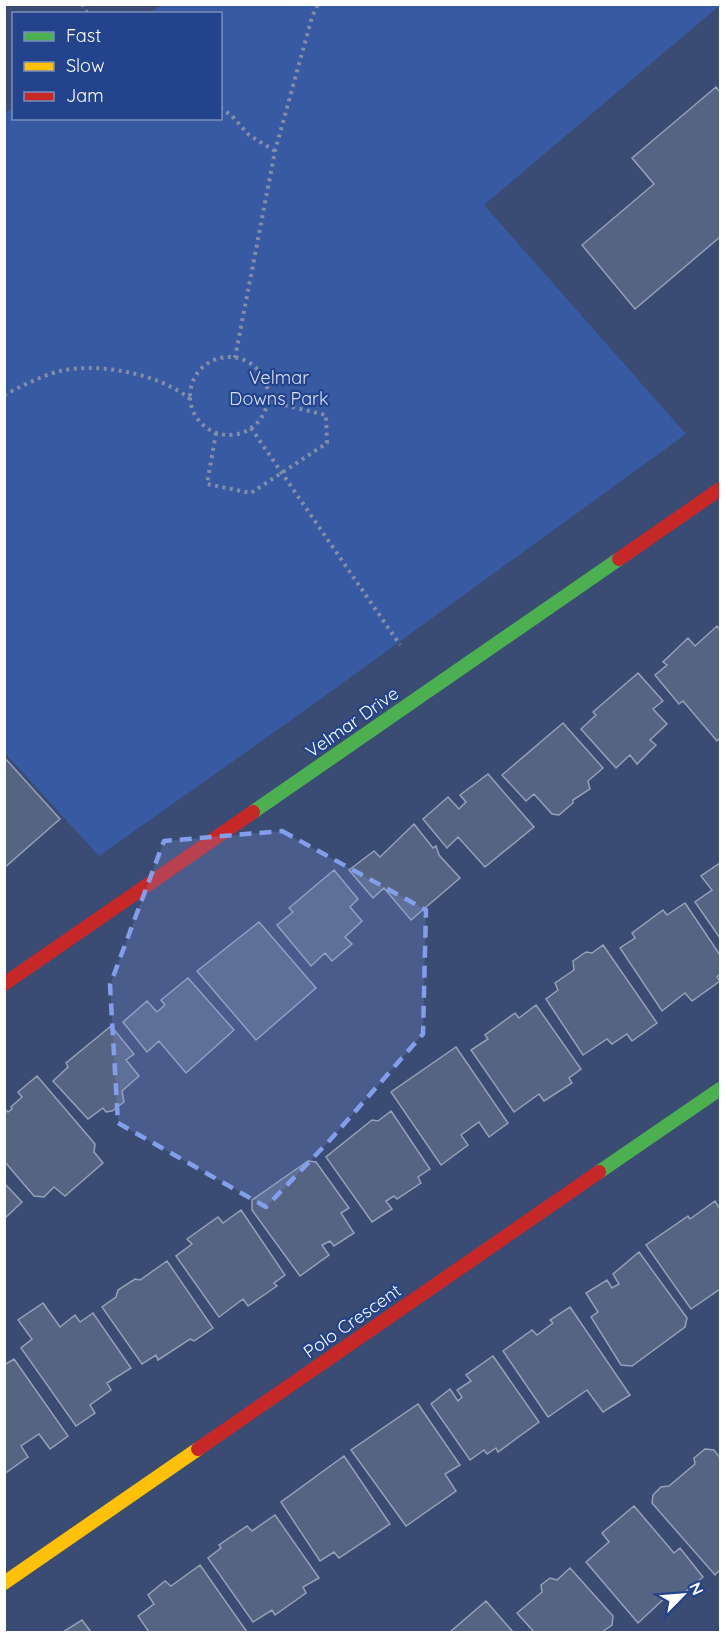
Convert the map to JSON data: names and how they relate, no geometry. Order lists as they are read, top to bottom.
{
  "streets": {
    "street": ["Velmar Drive", "Polo Crescent"]
  },
  "parks": ["Velmar Downs Park"],
  "legend": ["Fast", "Slow", "Jam"],
  "north": "top right"
}
